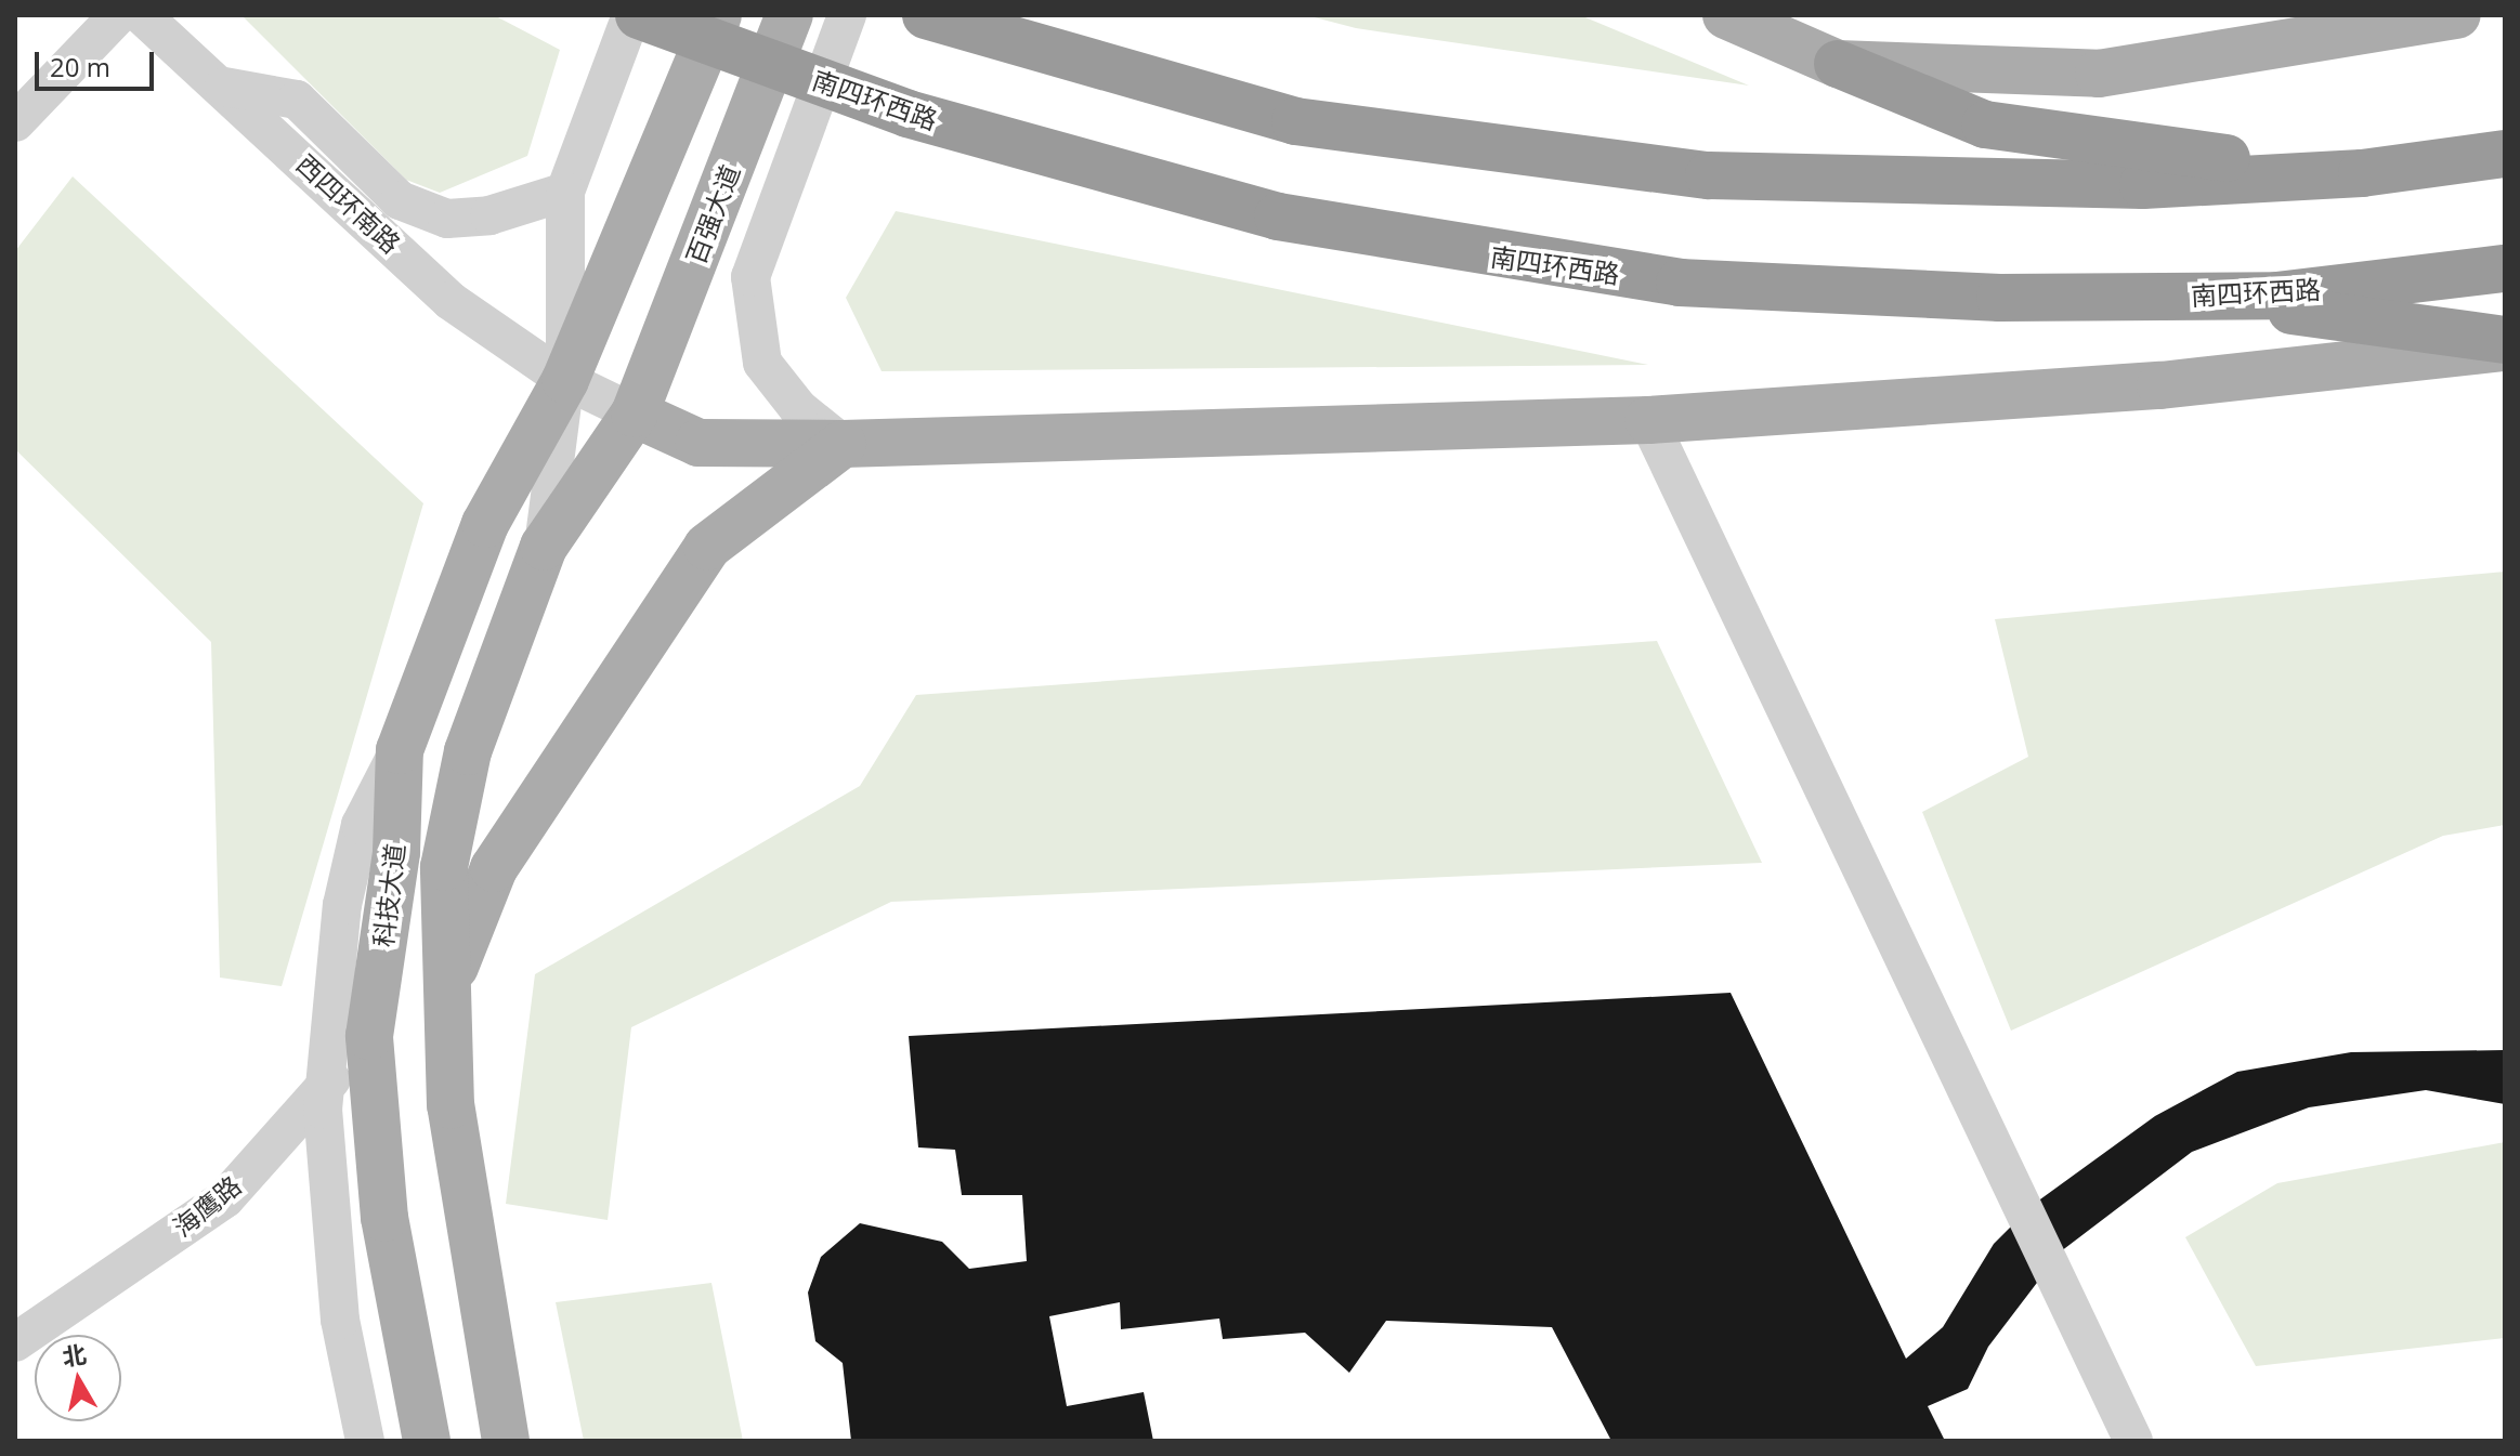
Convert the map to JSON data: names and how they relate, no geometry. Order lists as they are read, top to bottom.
{
  "streets": {
    "highway": ["南四环西路"],
    "main road": ["百强大道", "科技大道"],
    "street": ["西四环南路", "海鹰路"]
  },
  "crossings": [
    ["西四环南路", "百强大道"],
    ["西四环南路", "科技大道"],
    ["百强大道", "科技大道"],
    ["科技大道", "海鹰路"]
  ],
  "scale_bar": "20 m",
  "north": "top"
}
